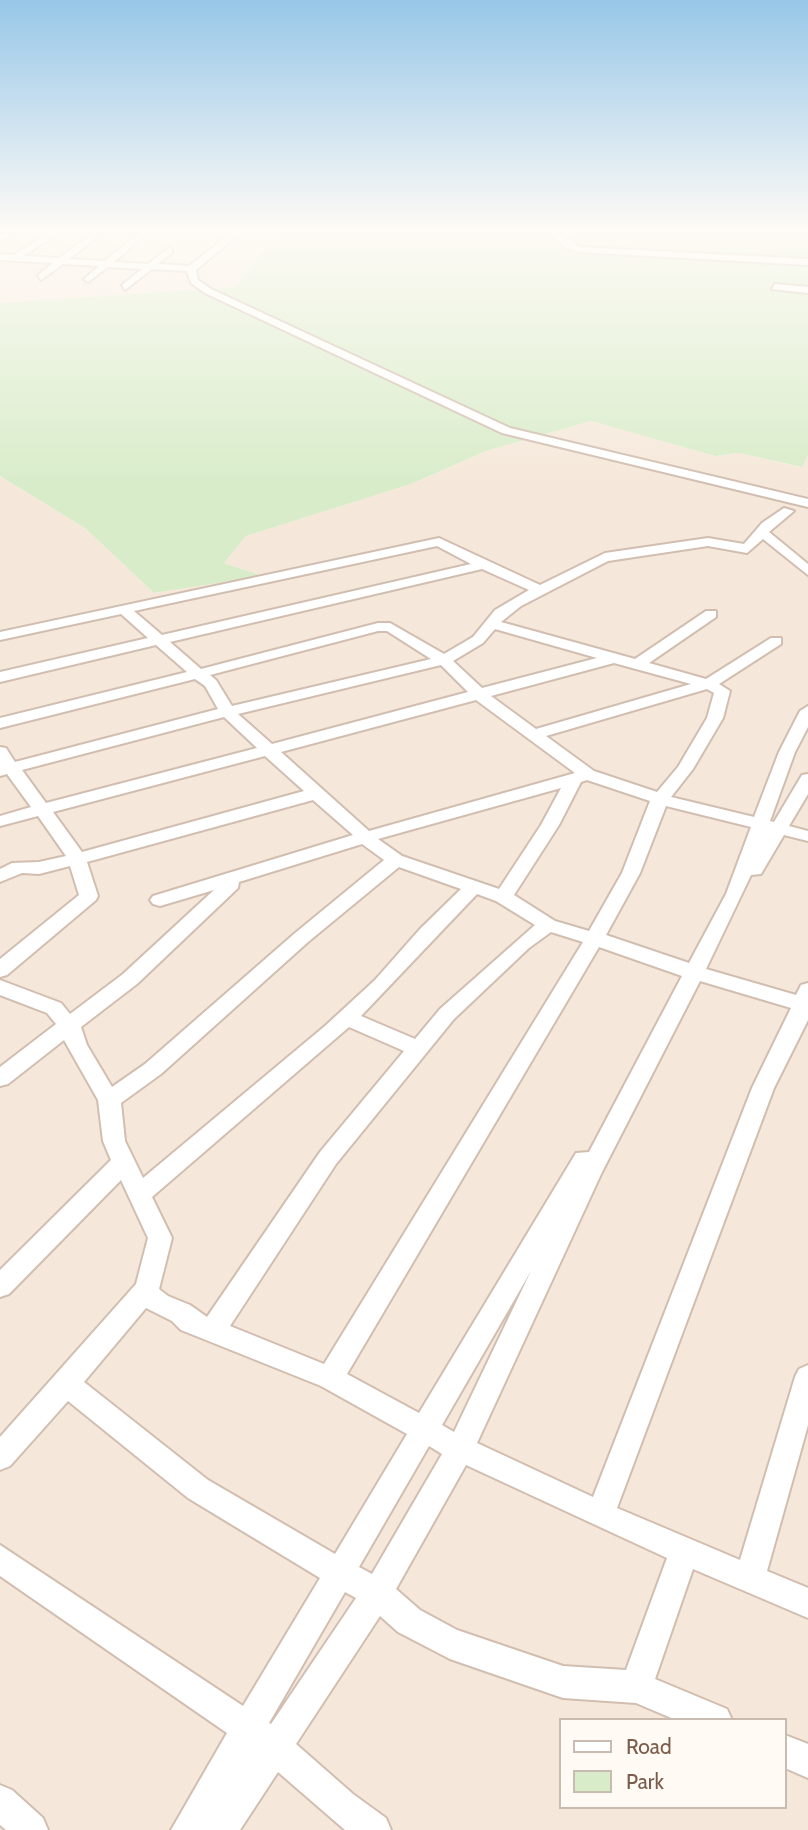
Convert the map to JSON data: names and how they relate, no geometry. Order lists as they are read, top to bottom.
{
  "legend": ["Road", "Park"]
}
